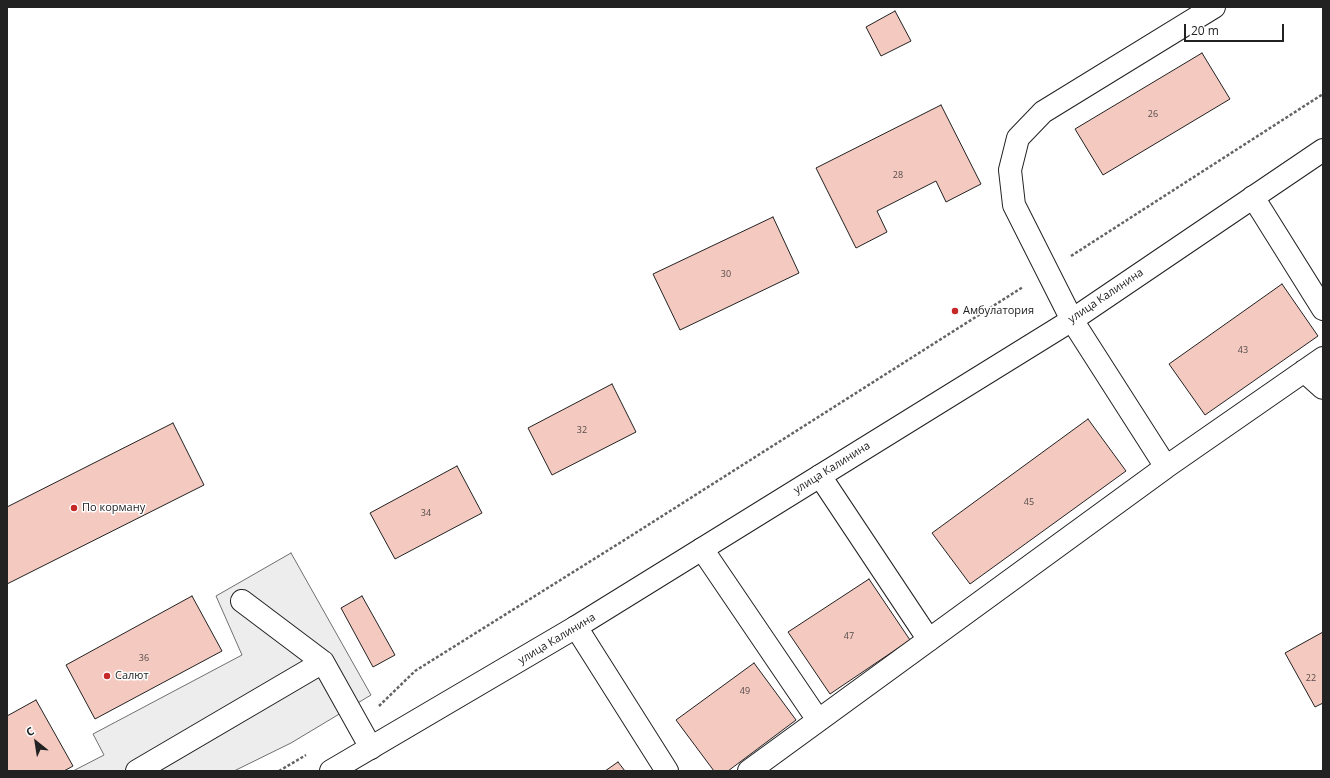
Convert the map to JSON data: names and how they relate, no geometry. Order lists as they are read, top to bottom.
{
  "streets": {
    "main road": ["улица Калинина"]
  },
  "places": ["Амбулатория", "По корману", "Салют"],
  "house_numbers": [
    "26",
    "28",
    "30",
    "43",
    "32",
    "45",
    "34",
    "47",
    "36",
    "22",
    "49"
  ],
  "scale_bar": "20 m",
  "north": "top left"
}
